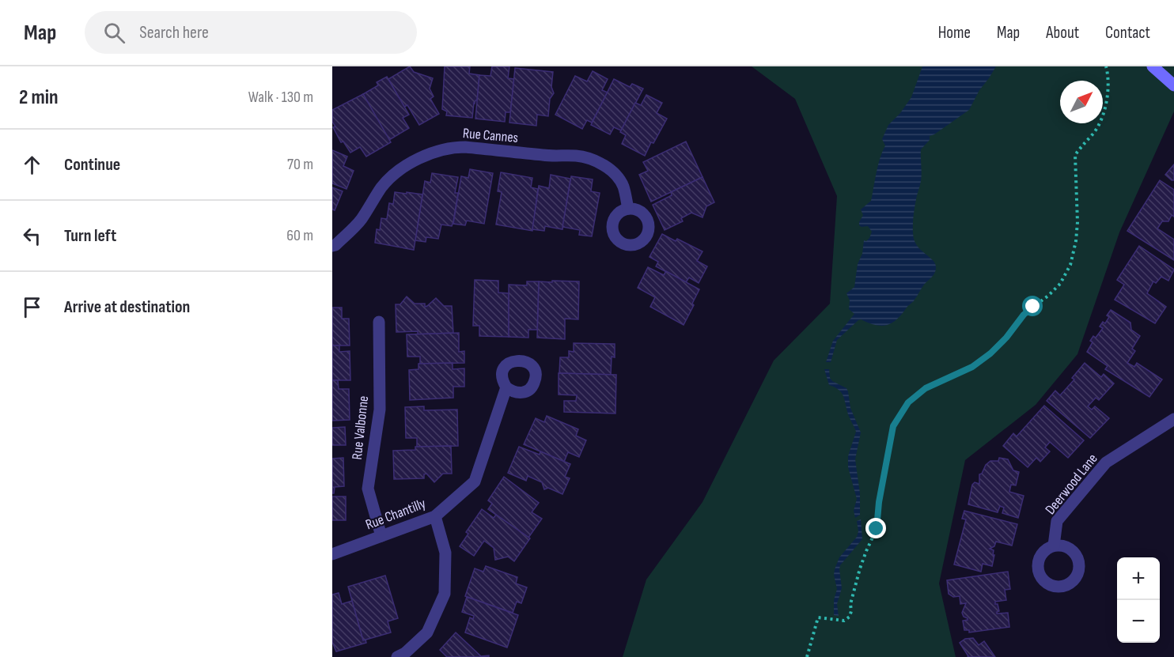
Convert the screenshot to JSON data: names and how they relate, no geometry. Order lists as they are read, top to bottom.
{
  "streets": {
    "street": [
      "Rue Cannes",
      "Rue Valbonne",
      "Deerwood Lane",
      "Rue Chantilly"
    ]
  },
  "crossings": [
    ["Rue Valbonne", "Rue Chantilly"]
  ],
  "north": "top right",
  "page": {
    "header": "Map",
    "search": "Search here",
    "nav": [
      "Home",
      "Map",
      "About",
      "Contact"
    ],
    "heading": ["2 min", "Walk · 130 m"],
    "list": [
      ["Continue", "70 m"],
      ["Turn left", "60 m"],
      "Arrive at destination"
    ],
    "map_buttons": ["+", "−"]
  }
}
